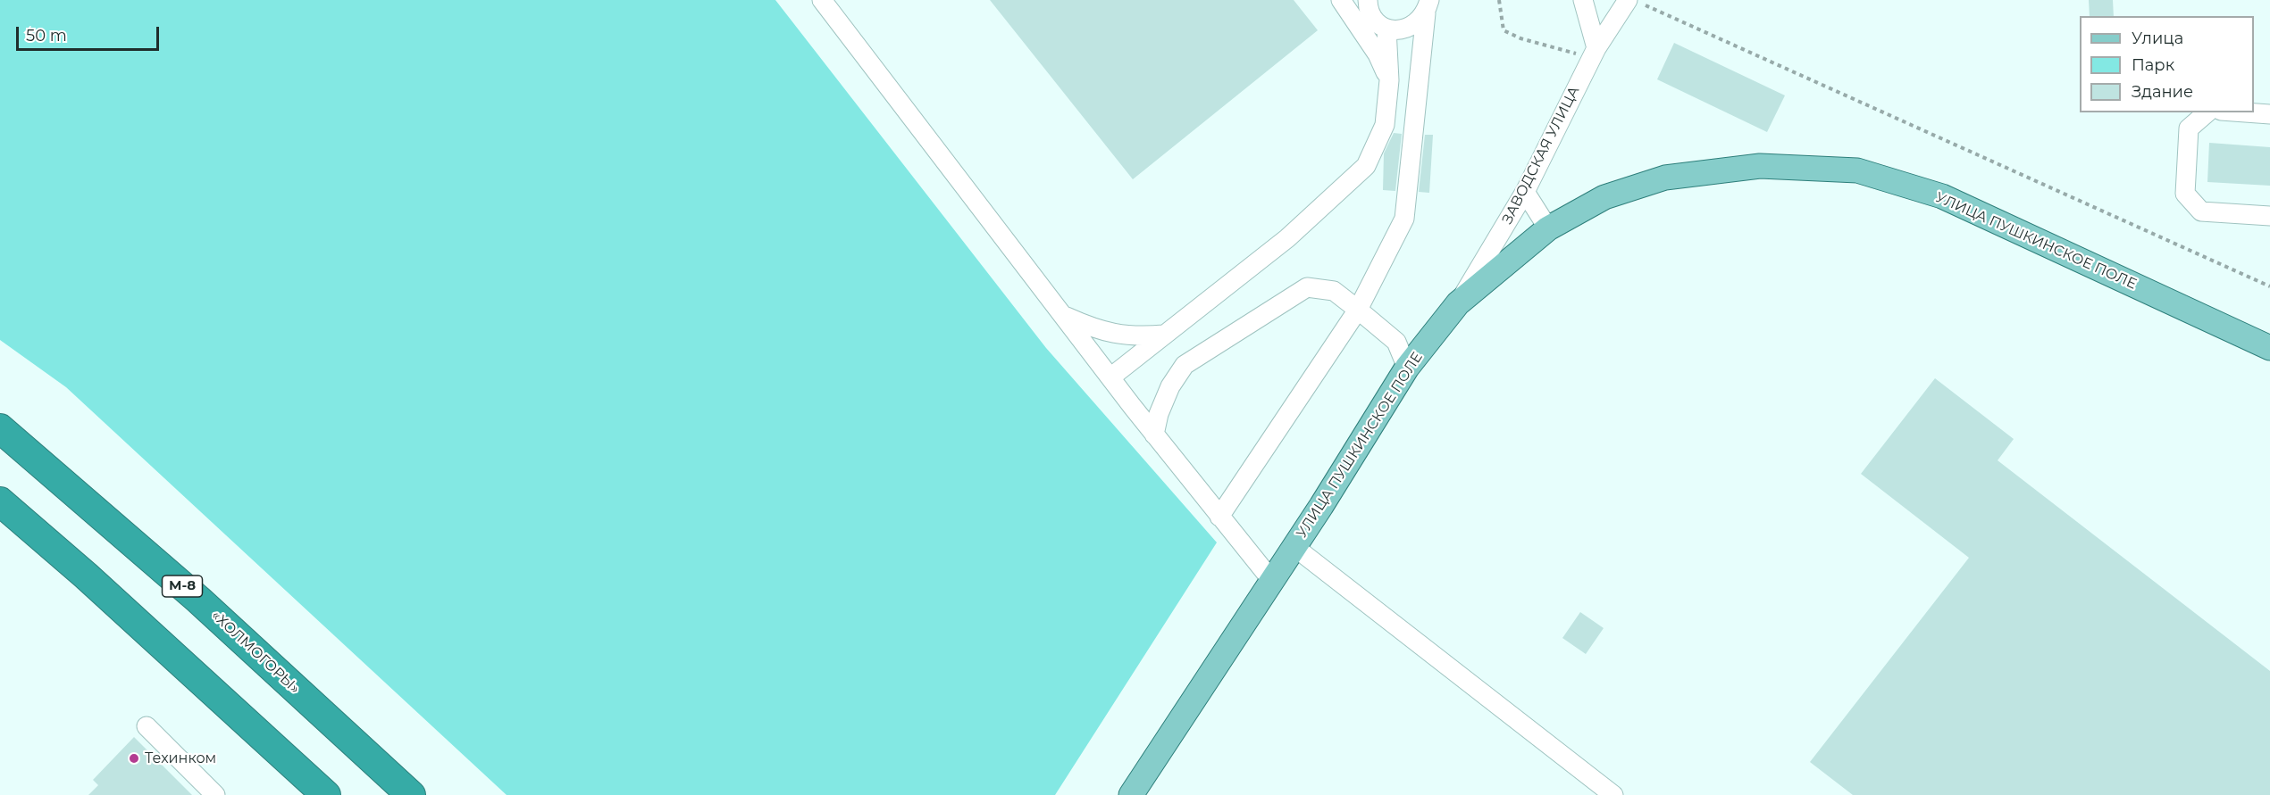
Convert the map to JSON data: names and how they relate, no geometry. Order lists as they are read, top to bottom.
{
  "streets": {
    "highway": ["М-8", "«ХОЛМОГОРЫ»"],
    "main road": ["УЛИЦА ПУШКИНСКОЕ ПОЛЕ"],
    "street": ["ЗАВОДСКАЯ УЛИЦА"]
  },
  "crossings": [
    ["ЗАВОДСКАЯ УЛИЦА", "УЛИЦА ПУШКИНСКОЕ ПОЛЕ"]
  ],
  "places": ["Техинком"],
  "legend": ["Улица", "Парк", "Здание"],
  "scale_bar": "50 m"
}
